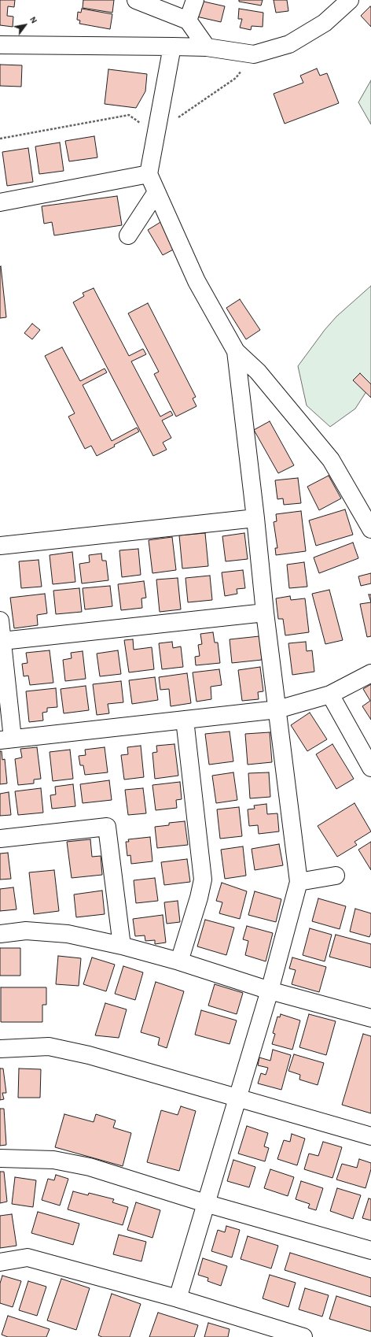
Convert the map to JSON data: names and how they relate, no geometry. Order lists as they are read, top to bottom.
{
  "north": "top right"
}
